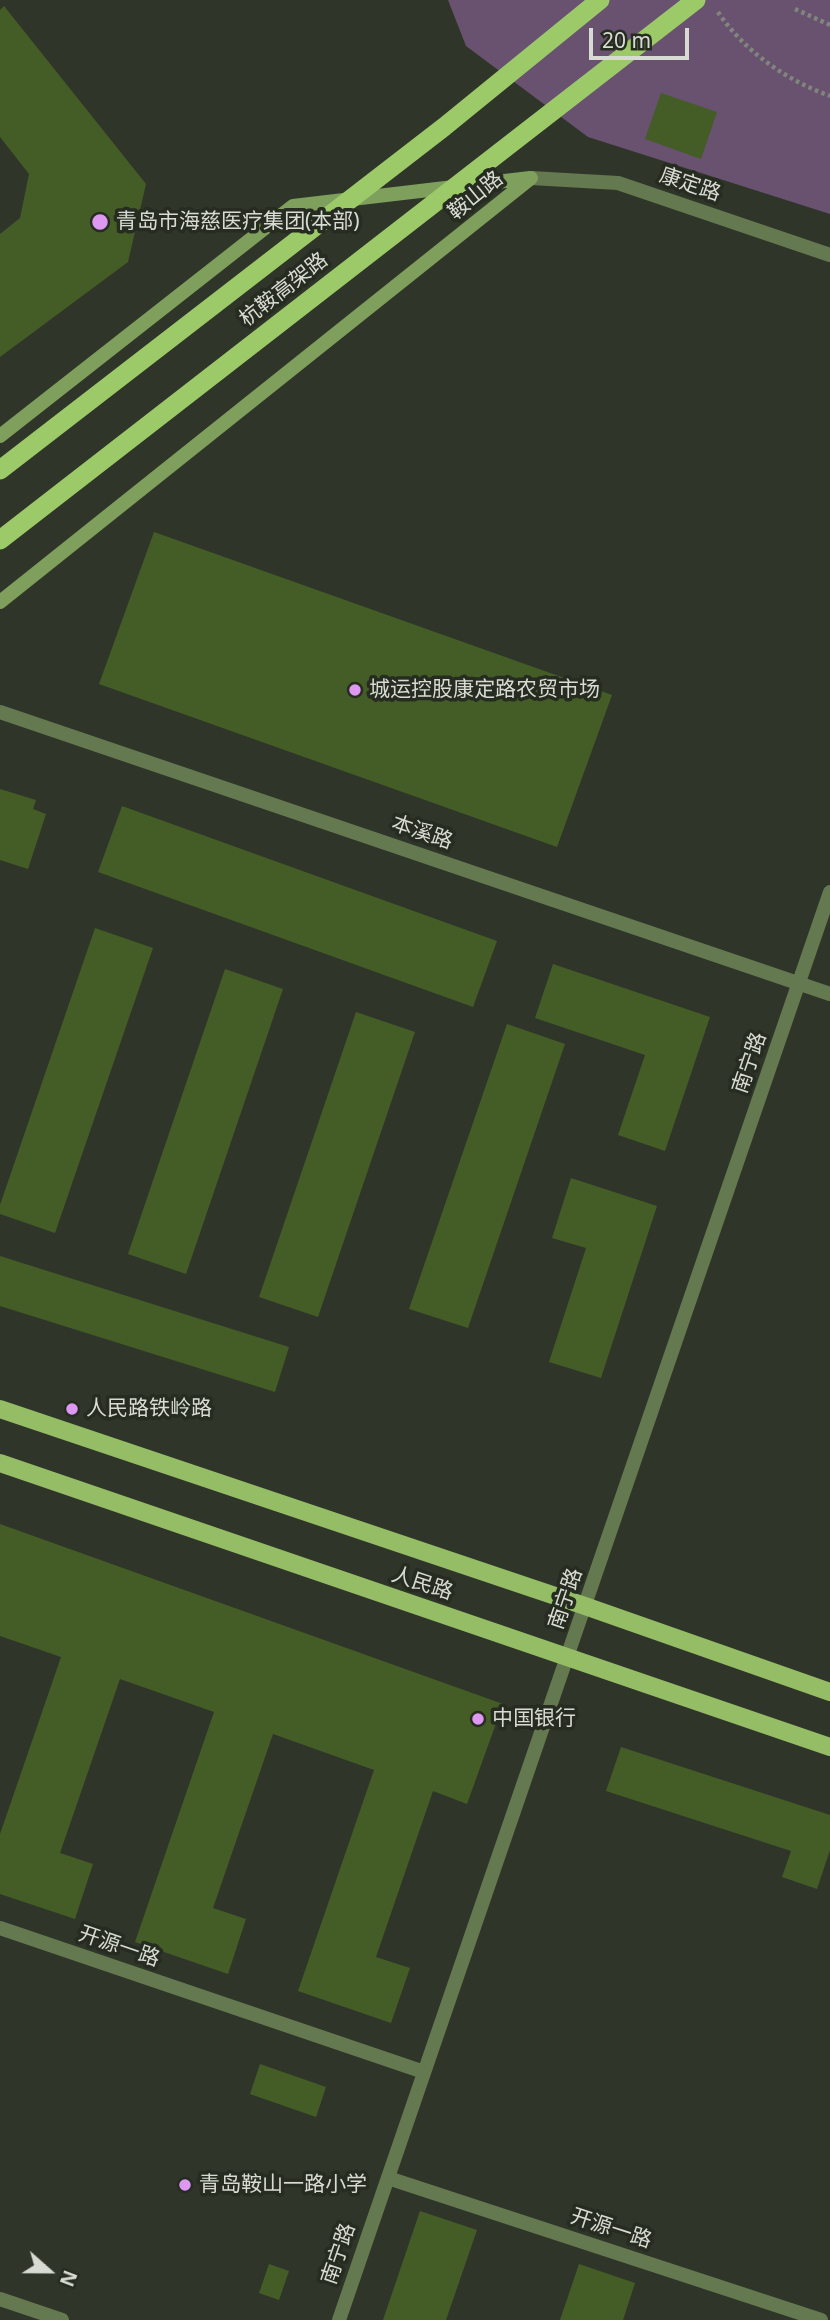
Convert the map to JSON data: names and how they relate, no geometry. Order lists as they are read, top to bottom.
{
  "streets": {
    "highway": ["杭鞍高架路"],
    "main road": ["鞍山路", "人民路"],
    "street": [
      "康定路",
      "本溪路",
      "南宁路",
      "开源一路"
    ]
  },
  "crossings": [
    ["康定路", "鞍山路"],
    ["本溪路", "南宁路"],
    ["南宁路", "人民路"],
    ["南宁路", "开源一路"]
  ],
  "places": [
    "青岛市海慈医疗集团(本部)",
    "城运控股康定路农贸市场",
    "人民路铁岭路",
    "中国银行",
    "青岛鞍山一路小学"
  ],
  "scale_bar": "20 m",
  "north": "right"
}
